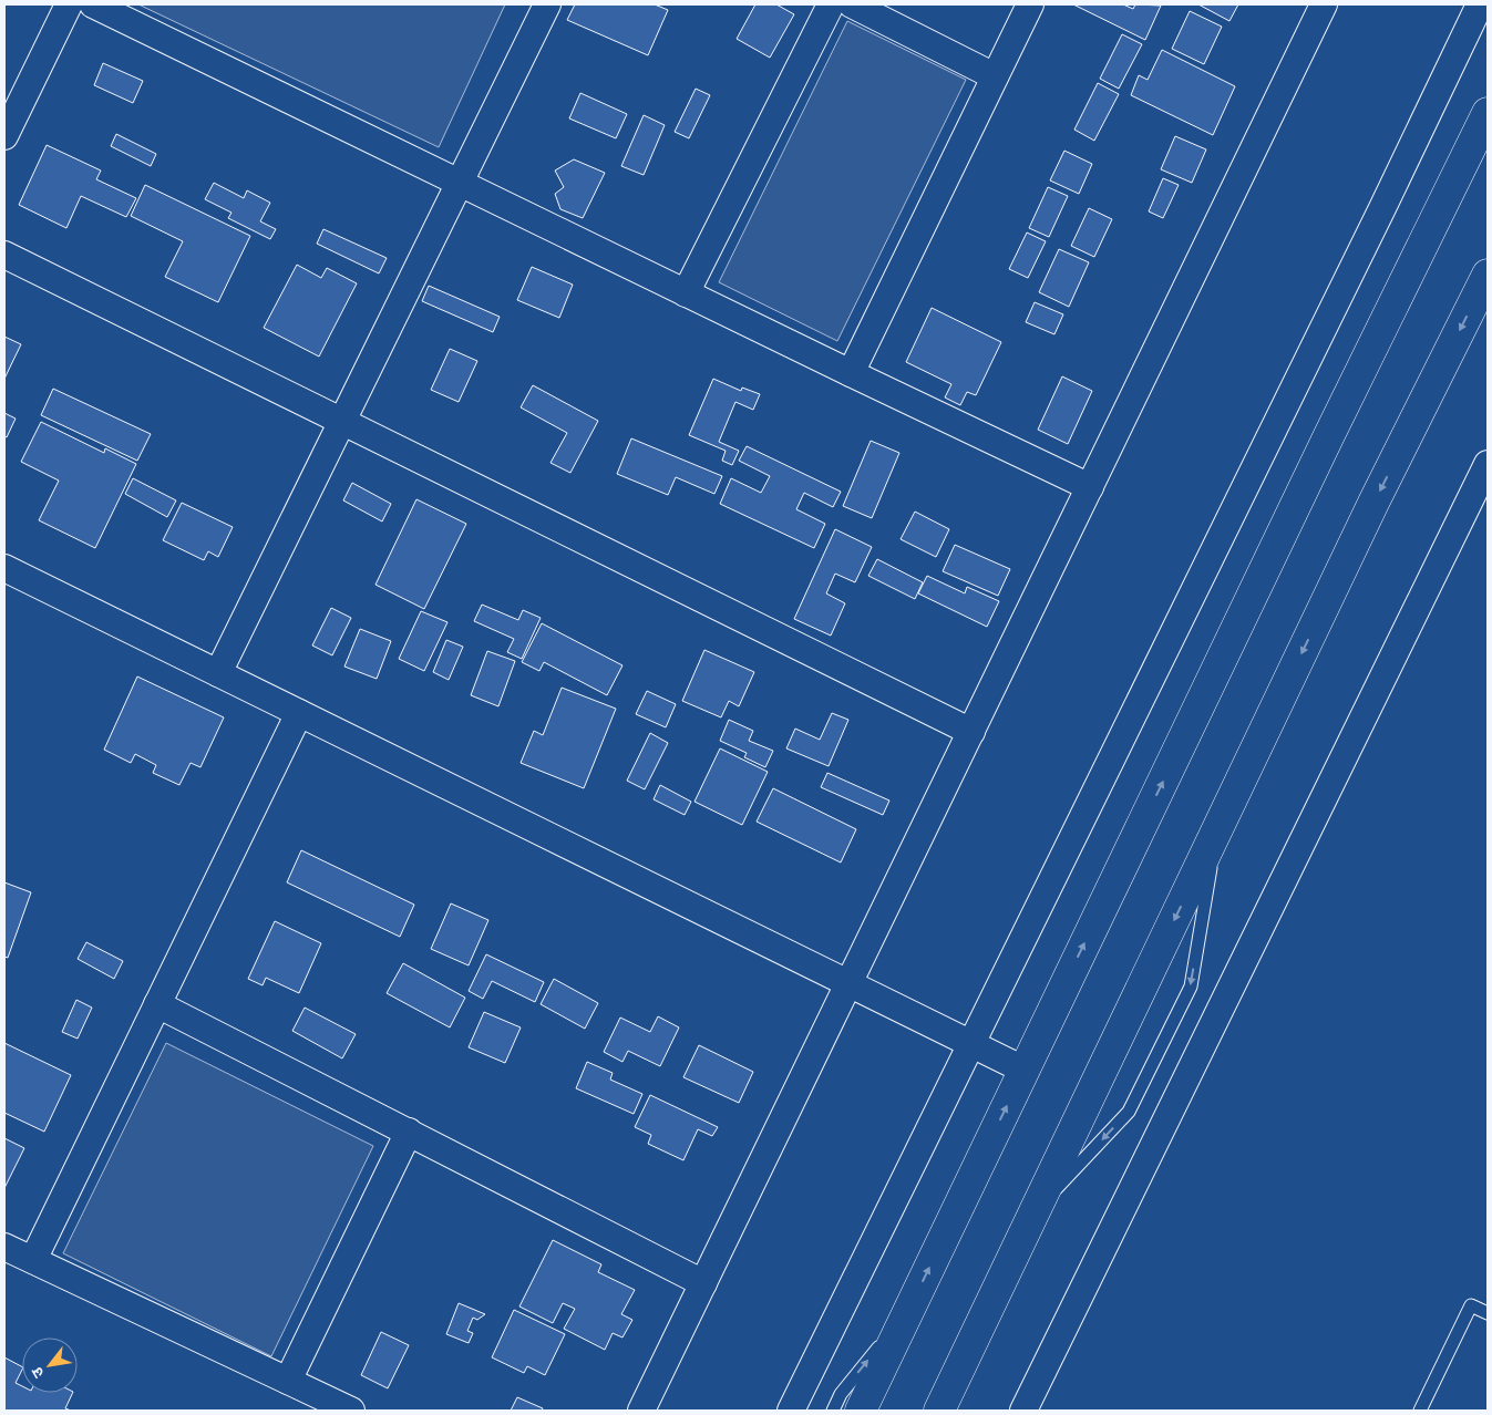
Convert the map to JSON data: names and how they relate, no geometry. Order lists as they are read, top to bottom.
{
  "north": "bottom left"
}
